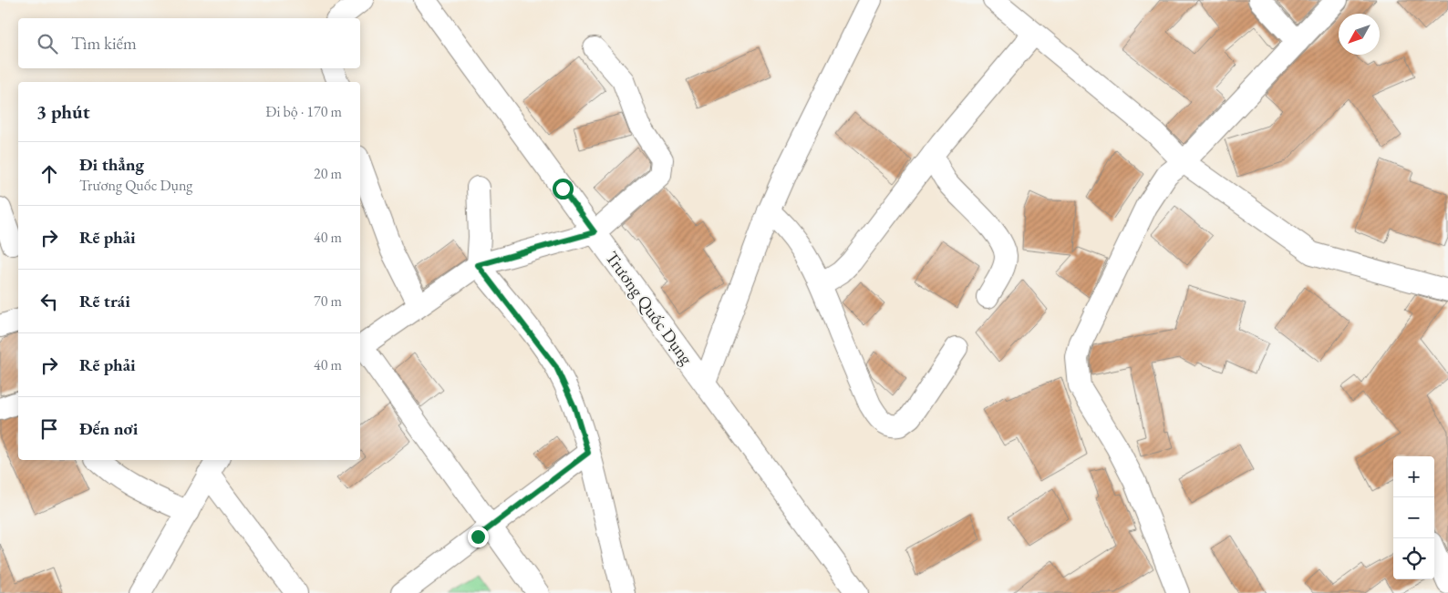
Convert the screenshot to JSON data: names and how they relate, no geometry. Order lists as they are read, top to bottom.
{
  "streets": {
    "street": ["Trương Quốc Dụng"]
  },
  "north": "bottom left",
  "page": {
    "search": "Tìm kiếm",
    "heading": ["3 phút", "Đi bộ · 170 m"],
    "list": [
      ["Đi thẳng", "Trương Quốc Dụng", "20 m"],
      ["Rẽ phải", "40 m"],
      ["Rẽ trái", "70 m"],
      ["Rẽ phải", "40 m"],
      "Đến nơi"
    ],
    "map_buttons": ["+", "−"]
  }
}
